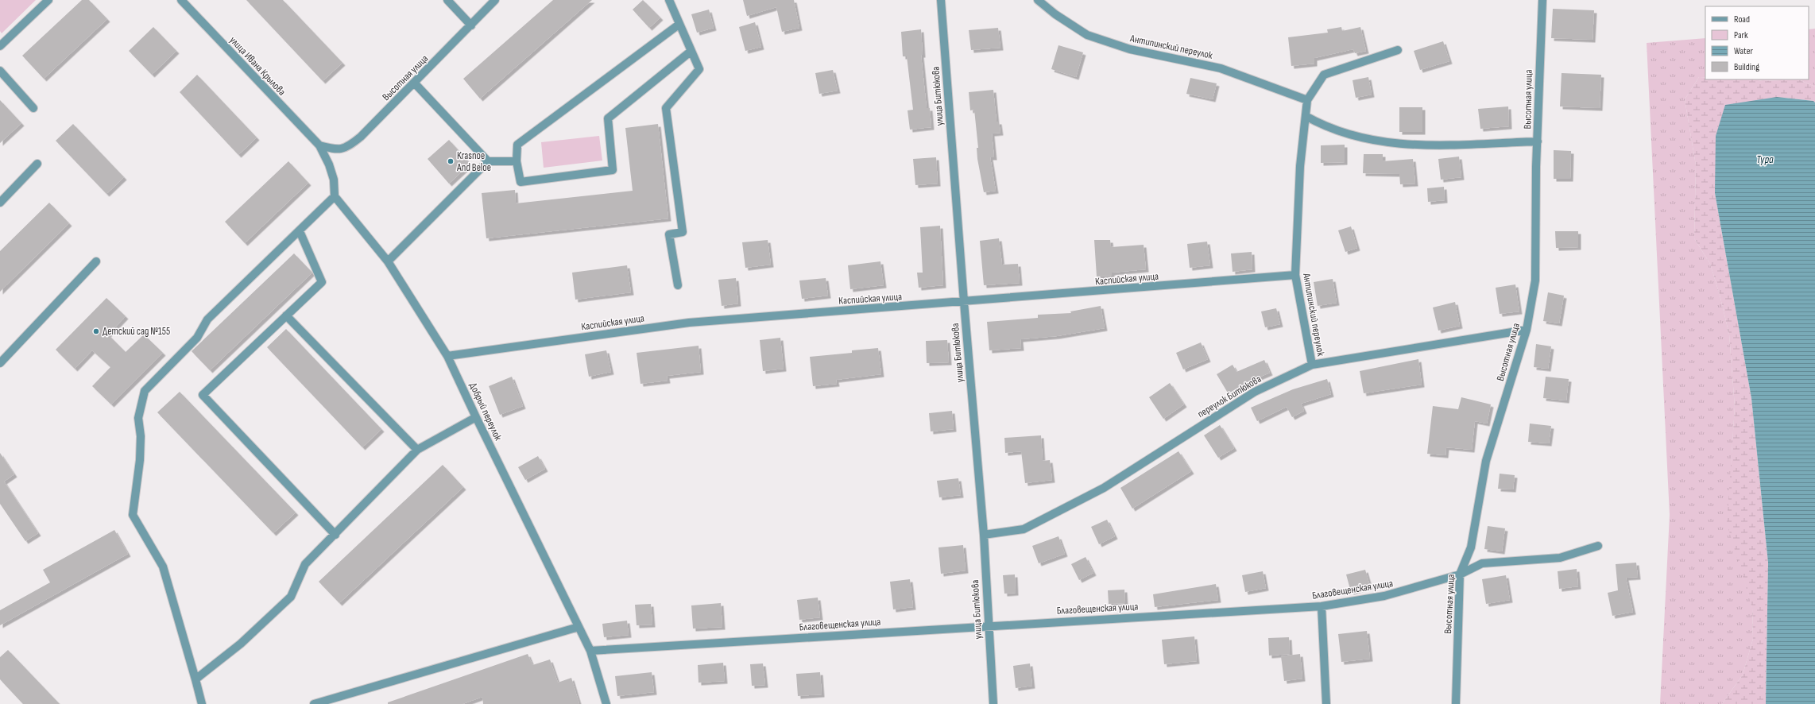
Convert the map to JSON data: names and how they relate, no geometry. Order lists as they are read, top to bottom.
{
  "streets": {
    "street": [
      "Антипинский переулок",
      "улица Ивана Крылова",
      "Высотная улица",
      "улица Битюкова",
      "Каспийская улица",
      "переулок Битюкова",
      "Добрый переулок",
      "Благовещенская улица"
    ]
  },
  "crossings": [
    ["Антипинский переулок", "Каспийская улица"],
    ["Антипинский переулок", "переулок Битюкова"],
    ["улица Ивана Крылова", "Высотная улица"],
    ["Высотная улица", "переулок Битюкова"],
    ["Высотная улица", "Благовещенская улица"],
    ["улица Битюкова", "Каспийская улица"],
    ["улица Битюкова", "переулок Битюкова"],
    ["улица Битюкова", "Благовещенская улица"],
    ["Каспийская улица", "Добрый переулок"],
    ["Добрый переулок", "Благовещенская улица"]
  ],
  "water": ["Тура"],
  "places": ["Krasnoe And Beloe", "Детский сад №155"],
  "legend": [
    "Road",
    "Park",
    "Water",
    "Building"
  ]
}
